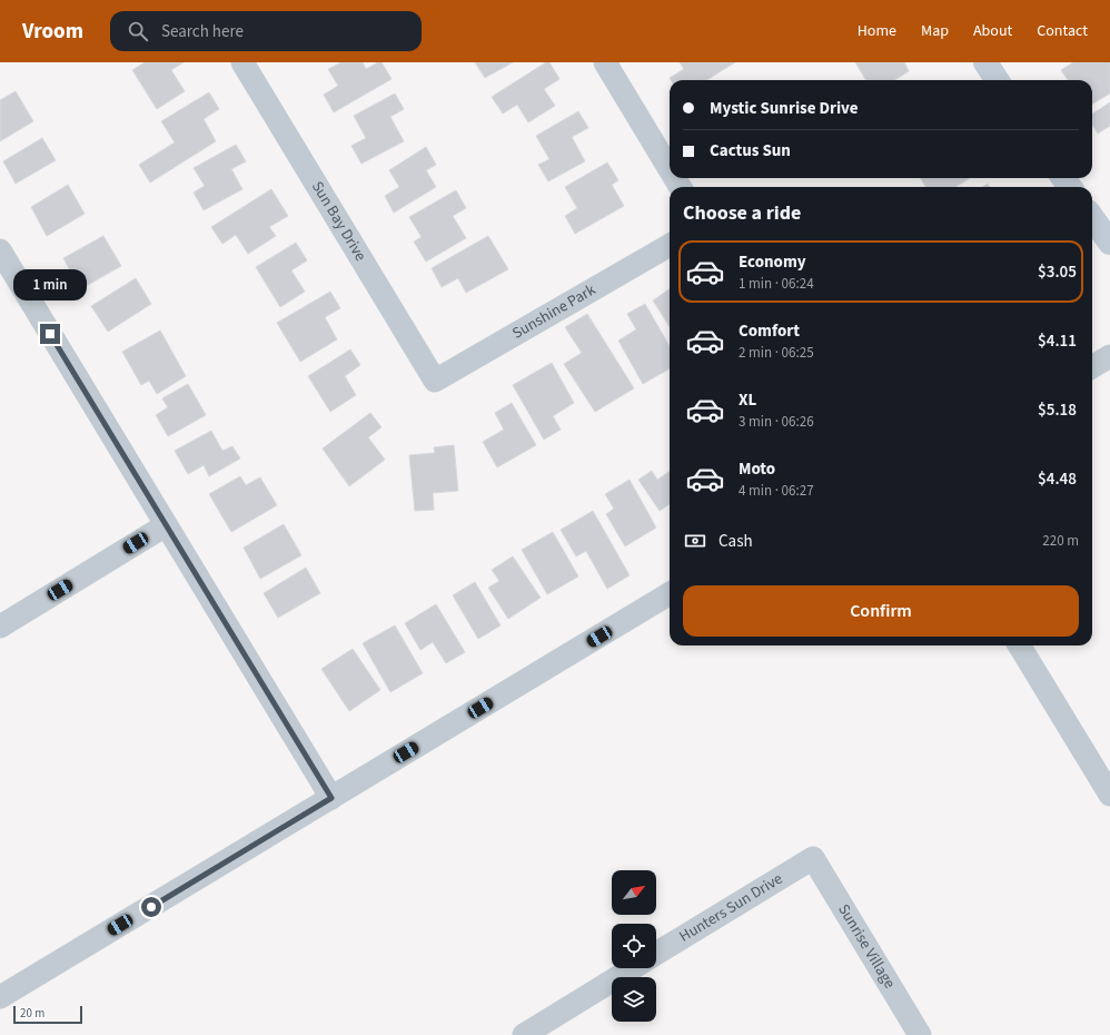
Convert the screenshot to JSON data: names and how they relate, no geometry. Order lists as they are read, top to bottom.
{
  "streets": {
    "street": [
      "Sun Bay Drive",
      "Sunshine Park",
      "Hunters Sun Drive",
      "Sunrise Village"
    ]
  },
  "crossings": [
    ["Sun Bay Drive", "Sunshine Park"],
    ["Hunters Sun Drive", "Sunrise Village"]
  ],
  "scale_bar": "20 m",
  "north": "top right",
  "page": {
    "header": "Vroom",
    "search": "Search here",
    "nav": [
      "Home",
      "Map",
      "About",
      "Contact"
    ],
    "banner": ["Mystic Sunrise Drive", "Cactus Sun"],
    "heading": "Choose a ride",
    "list": [
      {
        "name": "Economy",
        "note": "1 min · 06:24",
        "value": "$3.05"
      },
      {
        "name": "Comfort",
        "note": "2 min · 06:25",
        "value": "$4.11"
      },
      {
        "name": "XL",
        "note": "3 min · 06:26",
        "value": "$5.18"
      },
      {
        "name": "Moto",
        "note": "4 min · 06:27",
        "value": "$4.48"
      }
    ],
    "bubble": "1 min",
    "pay": ["Cash", "220 m"],
    "buttons": "Confirm",
    "scale": "20 m"
  }
}
